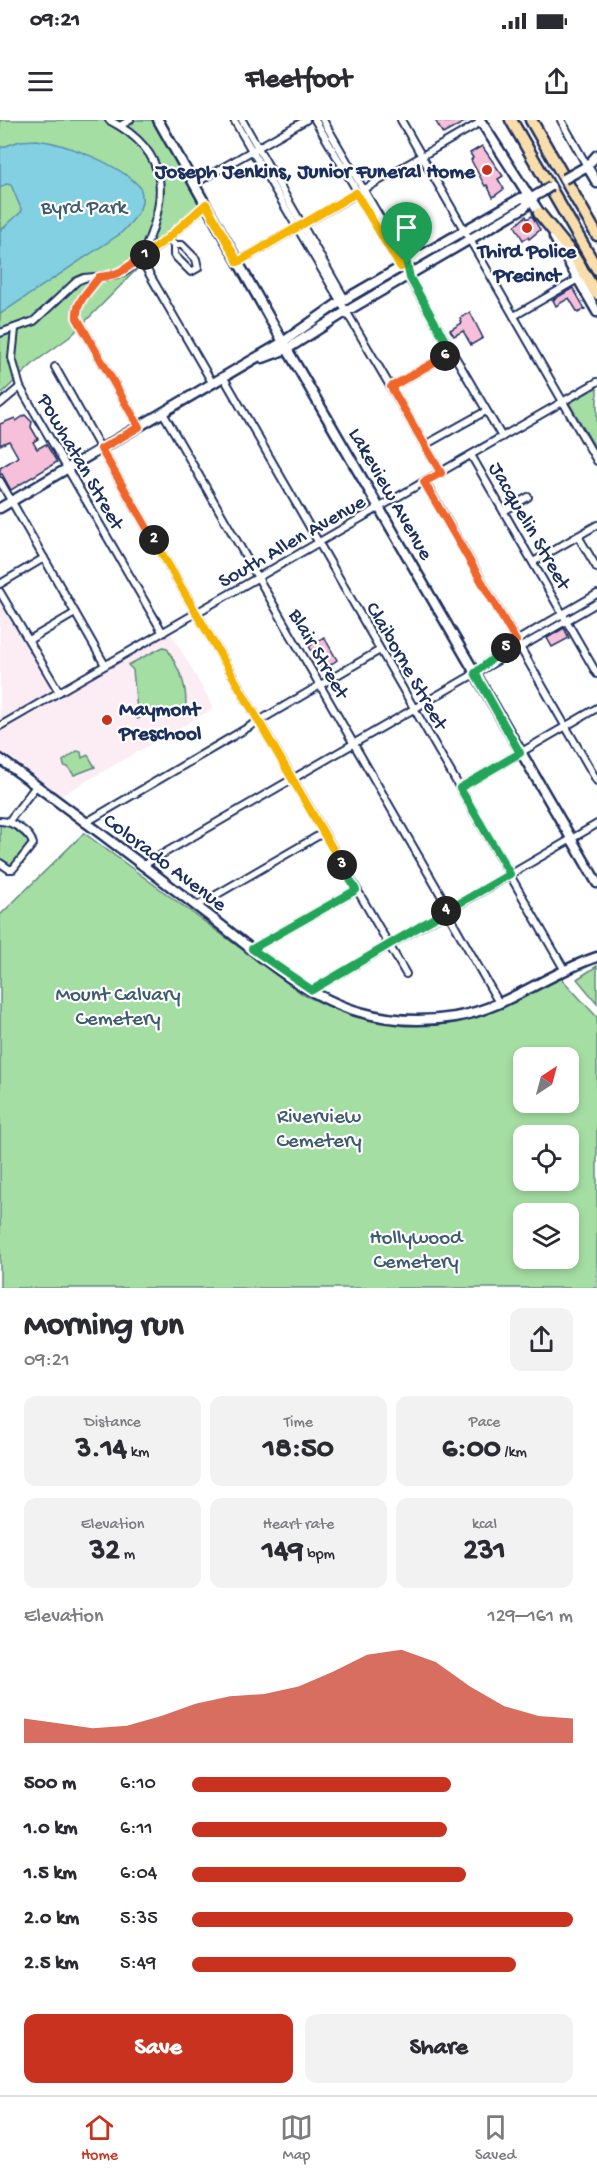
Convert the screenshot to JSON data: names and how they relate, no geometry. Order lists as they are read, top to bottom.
{
  "streets": {
    "street": [
      "Powhatan Street",
      "Lakeview Avenue",
      "Jacquelin Street",
      "South Allen Avenue",
      "Blair Street",
      "Claiborne Street",
      "Colorado Avenue"
    ]
  },
  "crossings": [
    ["Powhatan Street", "South Allen Avenue"],
    ["Lakeview Avenue", "South Allen Avenue"],
    ["Jacquelin Street", "South Allen Avenue"],
    ["South Allen Avenue", "Blair Street"],
    ["South Allen Avenue", "Claiborne Street"],
    ["Blair Street", "Colorado Avenue"],
    ["Claiborne Street", "Colorado Avenue"]
  ],
  "parks": [
    "Byrd Park",
    "Mount Calvary Cemetery",
    "Riverview Cemetery",
    "Hollywood Cemetery"
  ],
  "places": ["Joseph Jenkins, Junior Funeral Home", "Third Police Precinct", "Maymont Preschool"],
  "north": "top right",
  "page": {
    "status": "09:21",
    "header": "Fleetfoot",
    "pins": [
      "1",
      "6",
      "2",
      "5",
      "3",
      "4"
    ],
    "heading": ["Morning run", "09:21"],
    "stats": [
      ["Distance", "3.14 km"],
      ["Time", "18:50"],
      ["Pace", "6:00 /km"],
      ["Elevation", "32 m"],
      ["Heart rate", "149 bpm"],
      ["kcal", "231"]
    ],
    "chart": ["Elevation", "129–161 m"],
    "list": [
      {
        "name": "500 m",
        "note": "6:10"
      },
      {
        "name": "1.0 km",
        "note": "6:11"
      },
      {
        "name": "1.5 km",
        "note": "6:04"
      },
      {
        "name": "2.0 km",
        "note": "5:35"
      },
      {
        "name": "2.5 km",
        "note": "5:49"
      }
    ],
    "buttons": ["Save", "Share"],
    "tabs": ["Home", "Map", "Saved"]
  }
}
